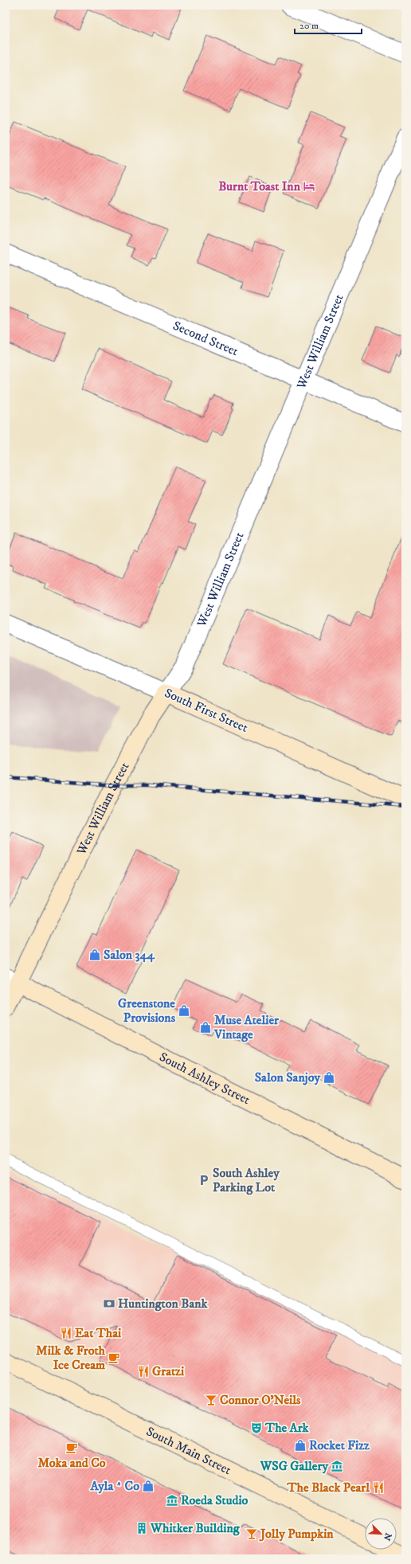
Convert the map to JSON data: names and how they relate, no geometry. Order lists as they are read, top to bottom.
{
  "streets": {
    "street": [
      "Second Street",
      "West William Street",
      "South First Street",
      "South Ashley Street",
      "South Main Street"
    ]
  },
  "crossings": [
    ["Second Street", "West William Street"],
    ["West William Street", "South First Street"],
    ["West William Street", "South Ashley Street"]
  ],
  "places": {
    "hotel": ["Burnt Toast Inn"],
    "shop": [
      "Salon 344",
      "Greenstone Provisions",
      "Muse Atelier Vintage",
      "Salon Sanjoy",
      "Rocket Fizz",
      "Ayla ^ Co"
    ],
    "parking": ["South Ashley Parking Lot"],
    "bank": ["Huntington Bank"],
    "restaurant": ["Eat Thai", "Gratzi", "The Black Pearl"],
    "cafe": ["Milk & Froth Ice Cream", "Moka and Co"],
    "bar": ["Connor O'Neils", "Jolly Pumpkin"],
    "theatre": ["The Ark"],
    "museum": ["WSG Gallery", "Roeda Studio"],
    "building": ["Whitker Building"]
  },
  "scale_bar": "20 m",
  "north": "bottom right"
}
